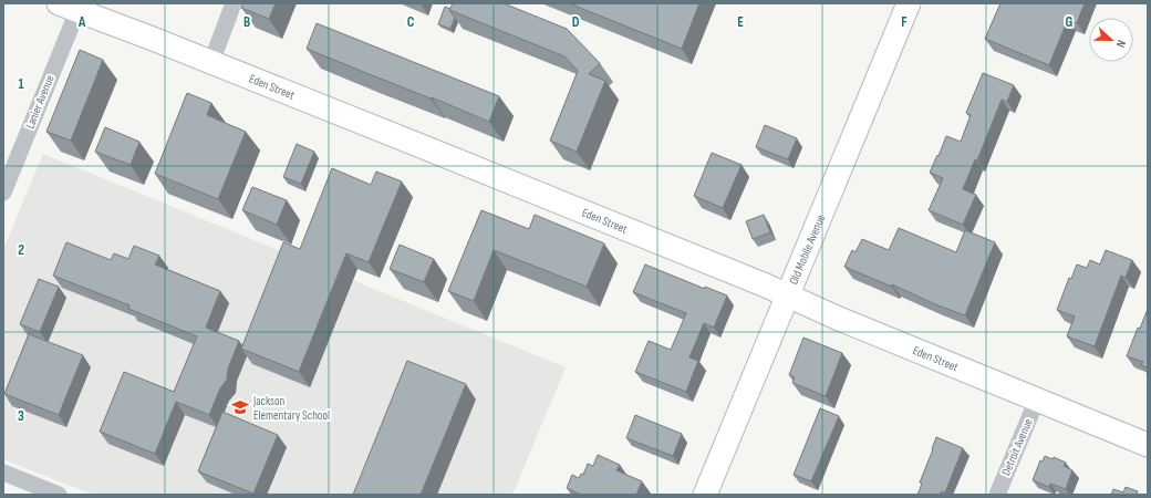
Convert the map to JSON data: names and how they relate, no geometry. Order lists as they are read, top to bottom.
{
  "streets": {
    "street": [
      "Eden Street",
      "Lanier Avenue",
      "Old Mobile Avenue",
      "Detroit Avenue"
    ]
  },
  "crossings": [
    ["Eden Street", "Lanier Avenue"],
    ["Eden Street", "Old Mobile Avenue"],
    ["Eden Street", "Detroit Avenue"]
  ],
  "places": {
    "school or university": ["Jackson Elementary School"]
  },
  "north": "right",
  "grid": {
    "columns": [
      "A",
      "B",
      "C",
      "D",
      "E",
      "F",
      "G"
    ],
    "rows": ["1", "2", "3"]
  }
}
